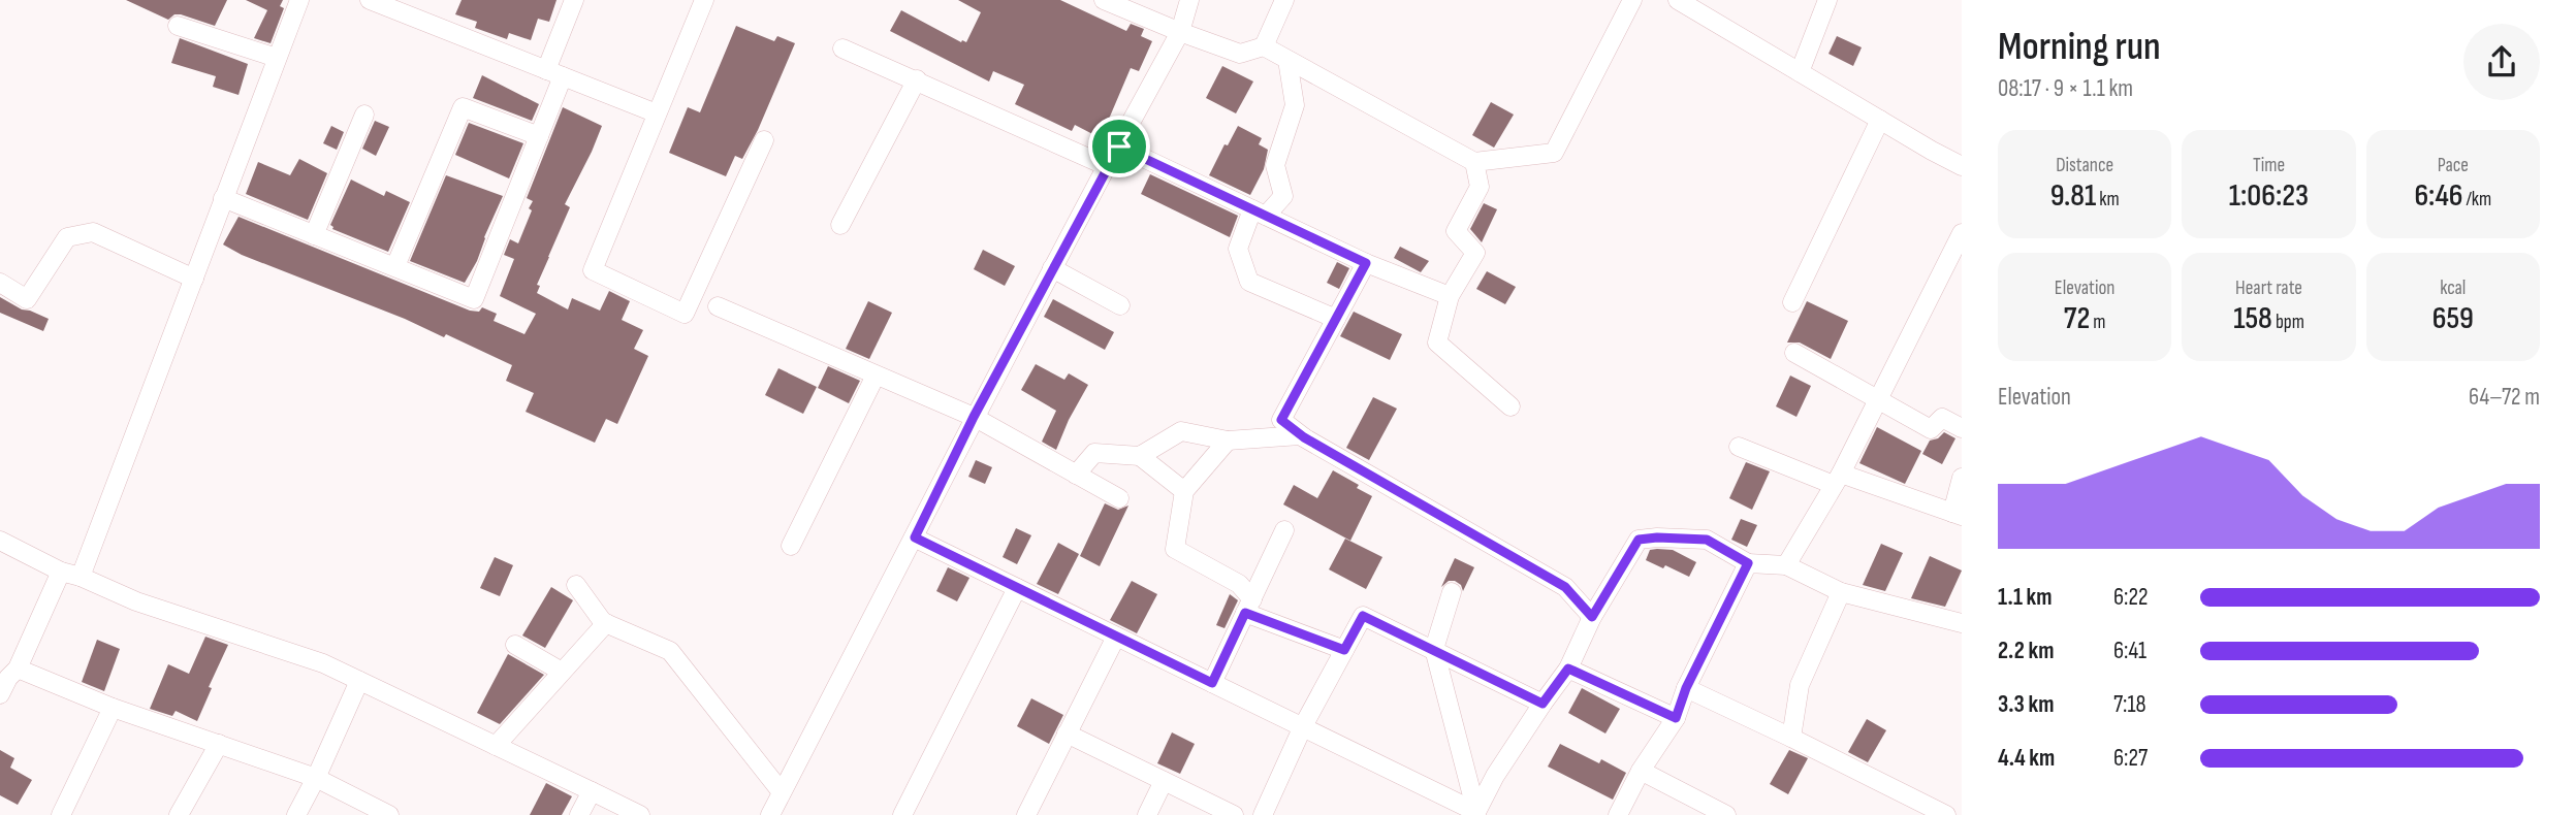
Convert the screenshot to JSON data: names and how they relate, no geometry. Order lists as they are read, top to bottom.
{
  "page": {
    "heading": ["Morning run", "08:17 · 9 × 1.1 km"],
    "stats": [
      ["Distance", "9.81 km"],
      ["Time", "1:06:23"],
      ["Pace", "6:46 /km"],
      ["Elevation", "72 m"],
      ["Heart rate", "158 bpm"],
      ["kcal", "659"]
    ],
    "chart": ["Elevation", "64–72 m"],
    "list": [
      {
        "name": "1.1 km",
        "note": "6:22"
      },
      {
        "name": "2.2 km",
        "note": "6:41"
      },
      {
        "name": "3.3 km",
        "note": "7:18"
      },
      {
        "name": "4.4 km",
        "note": "6:27"
      }
    ]
  }
}
